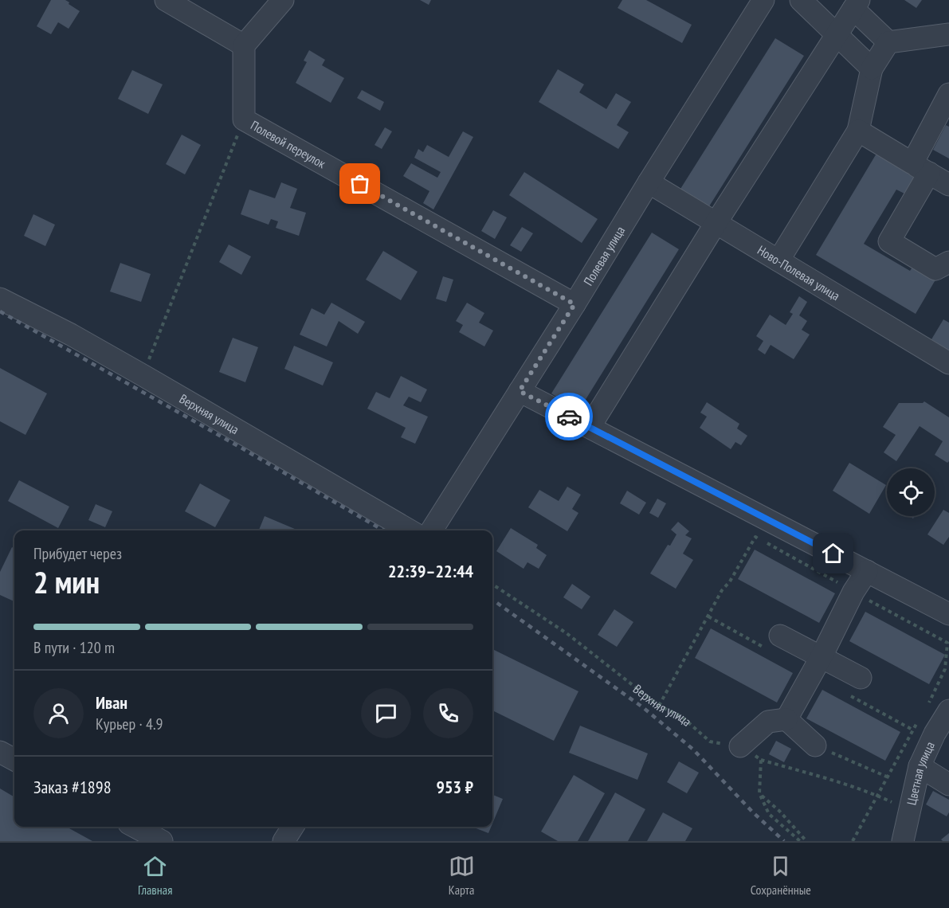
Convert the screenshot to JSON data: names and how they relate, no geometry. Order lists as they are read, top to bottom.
{
  "streets": {
    "street": [
      "Полевой переулок",
      "Полевая улица",
      "Ново-Полевая улица",
      "Верхняя улица",
      "Цветная улица"
    ]
  },
  "crossings": [
    ["Полевой переулок", "Полевая улица"],
    ["Полевая улица", "Ново-Полевая улица"],
    ["Верхняя улица", "Цветная улица"]
  ],
  "page": {
    "heading": ["2 мин", "Прибудет через", "22:39–22:44"],
    "panel": [
      "Иван",
      "Курьер · 4.9",
      "Заказ #1898",
      "953 ₽"
    ],
    "bar": "В пути · 120 m",
    "tabs": ["Главная", "Карта", "Сохранённые"]
  }
}
